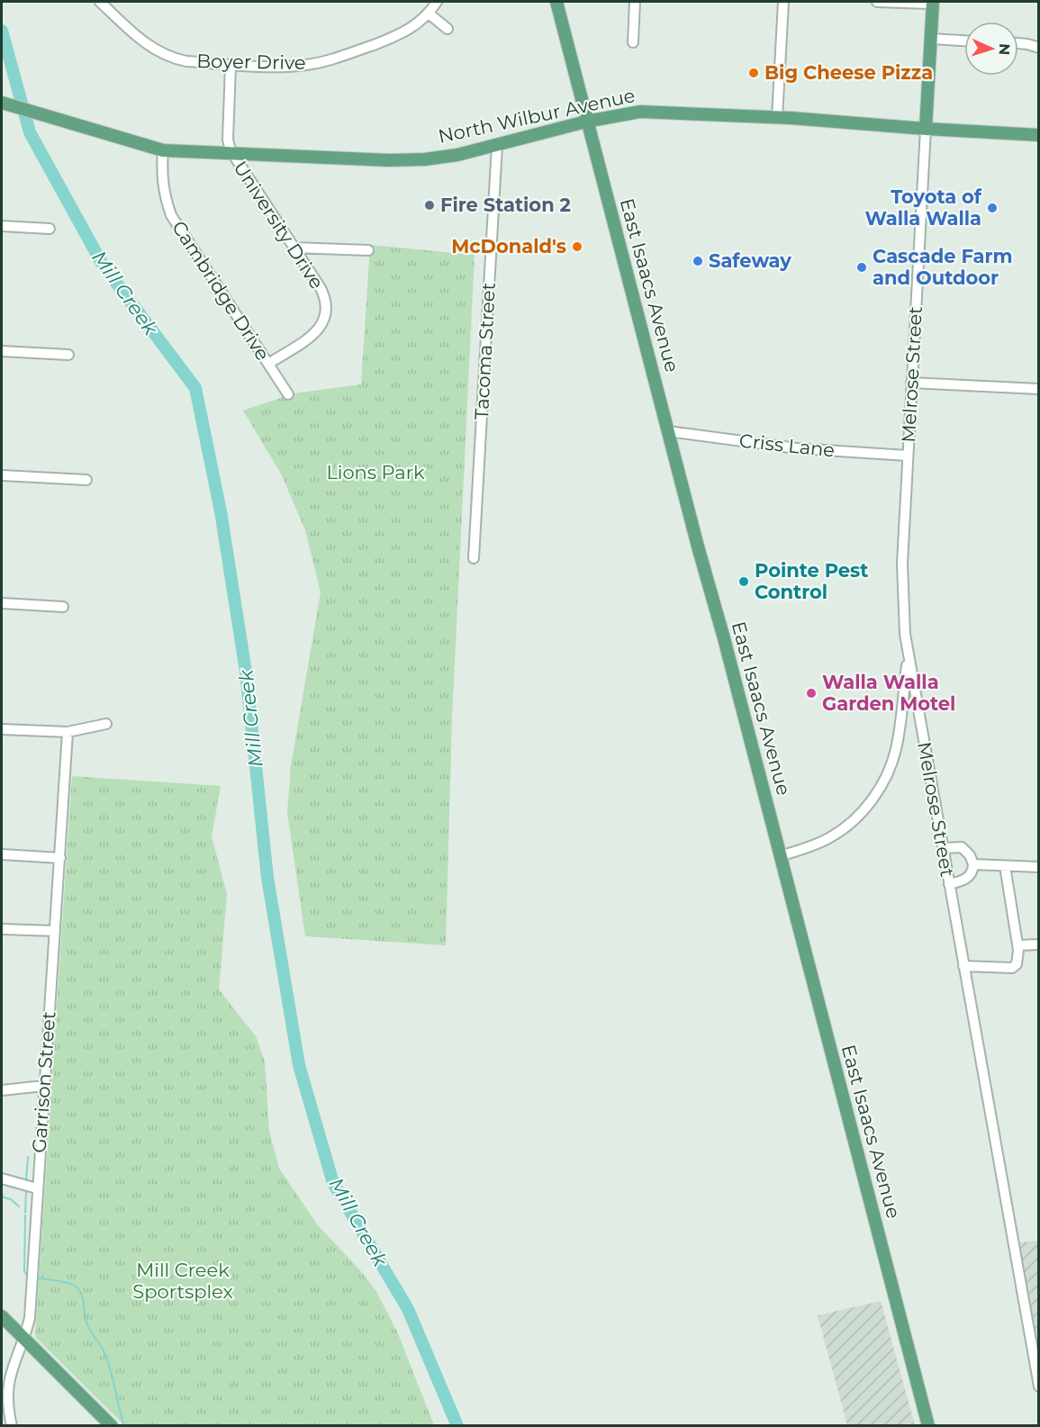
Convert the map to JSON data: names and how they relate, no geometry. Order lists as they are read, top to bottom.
{
  "streets": {
    "main road": ["North Wilbur Avenue", "East Isaacs Avenue"],
    "street": [
      "Boyer Drive",
      "University Drive",
      "Cambridge Drive",
      "Tacoma Street",
      "Melrose Street",
      "Criss Lane",
      "Garrison Street"
    ]
  },
  "crossings": [
    ["North Wilbur Avenue", "University Drive"],
    ["North Wilbur Avenue", "East Isaacs Avenue"],
    ["North Wilbur Avenue", "Cambridge Drive"],
    ["North Wilbur Avenue", "Tacoma Street"],
    ["North Wilbur Avenue", "Melrose Street"],
    ["University Drive", "Cambridge Drive"],
    ["East Isaacs Avenue", "Criss Lane"],
    ["Melrose Street", "Criss Lane"]
  ],
  "water": ["Mill Creek"],
  "parks": ["Lions Park", "Mill Creek Sportsplex"],
  "places": [
    "Big Cheese Pizza",
    "Fire Station 2",
    "Toyota of Walla Walla",
    "McDonald's",
    "Safeway",
    "Cascade Farm and Outdoor",
    "Pointe Pest Control",
    "Walla Walla Garden Motel"
  ],
  "north": "right"
}
